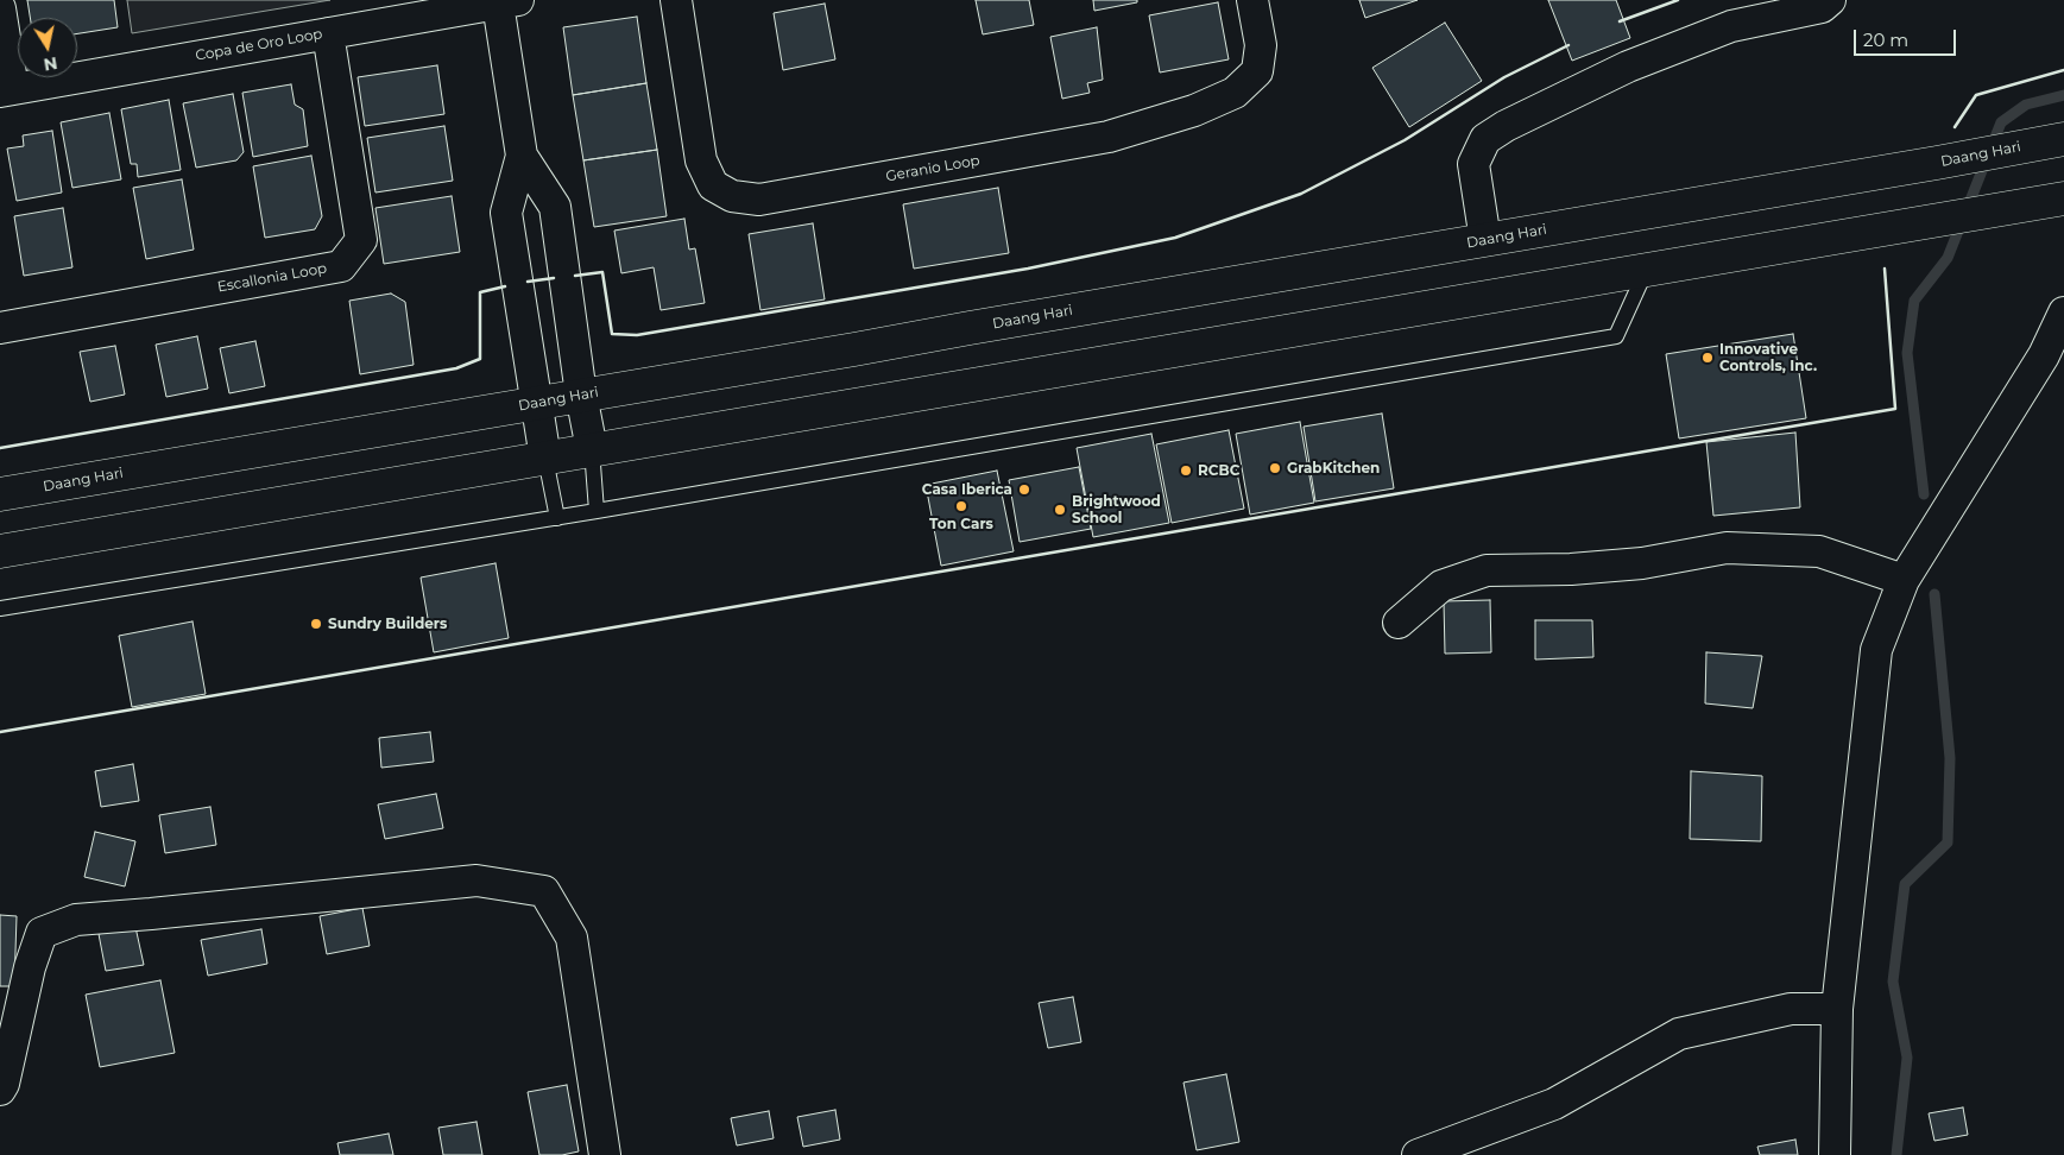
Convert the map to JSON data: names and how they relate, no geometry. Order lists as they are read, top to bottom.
{
  "streets": {
    "main road": ["Daang Hari"],
    "street": ["Copa de Oro Loop", "Geranio Loop", "Escallonia Loop"]
  },
  "crossings": [
    ["Copa de Oro Loop", "Escallonia Loop"]
  ],
  "places": [
    "Innovative Controls, Inc.",
    "GrabKitchen",
    "RCBC",
    "Casa Iberica",
    "Ton Cars",
    "Brightwood School",
    "Sundry Builders"
  ],
  "scale_bar": "20 m",
  "north": "bottom"
}
